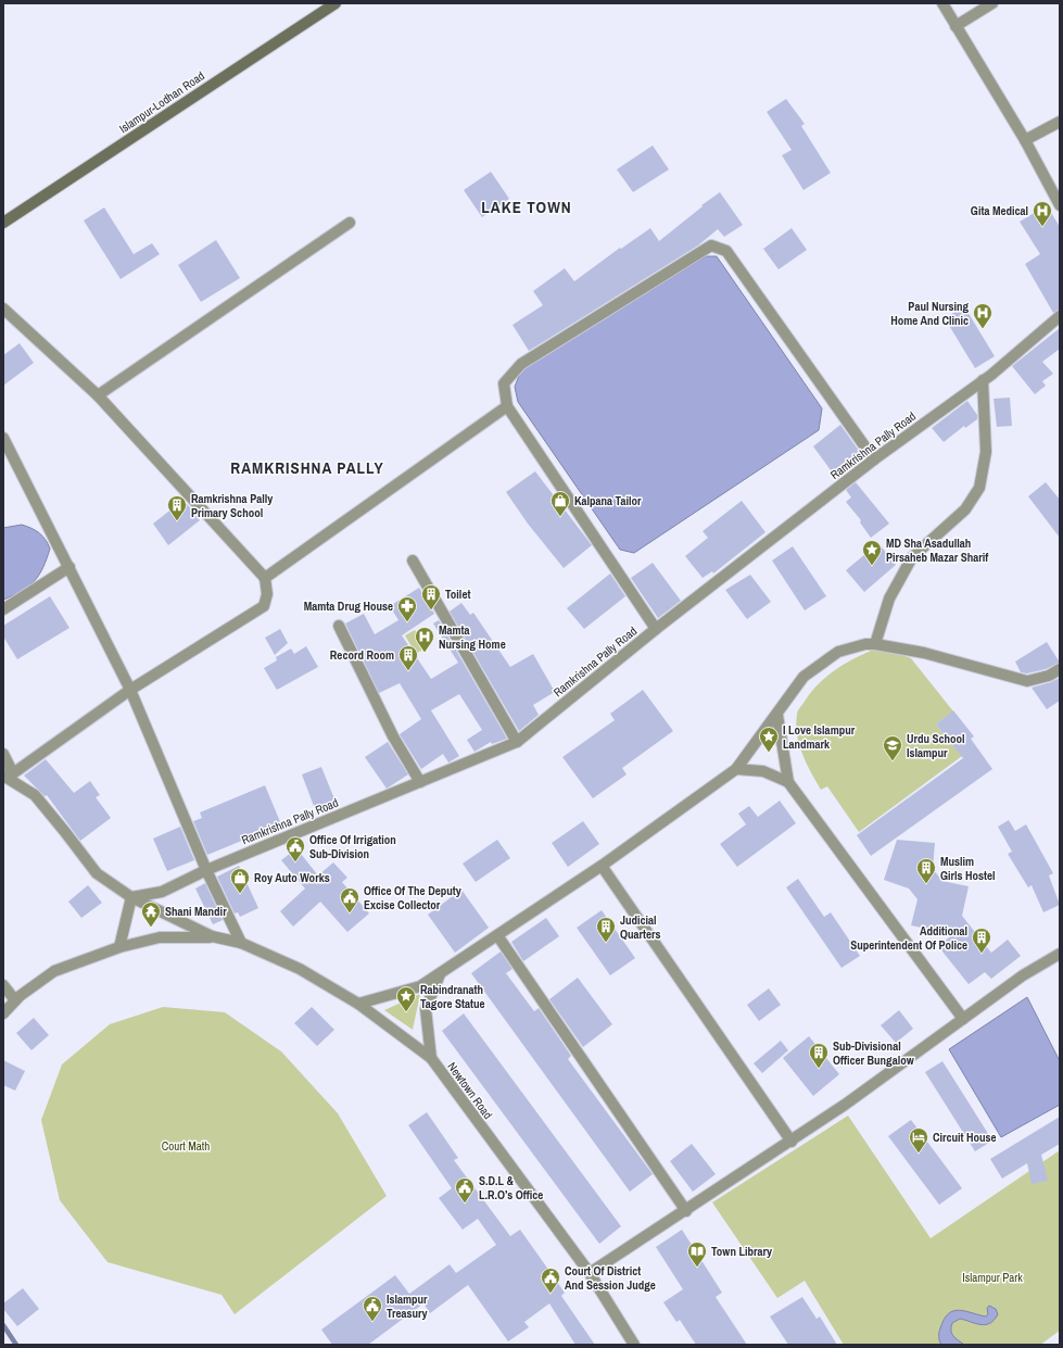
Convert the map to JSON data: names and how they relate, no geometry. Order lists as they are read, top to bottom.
{
  "streets": {
    "main road": ["Islampur-Lodhan Road"],
    "street": ["Ramkrishna Pally Road", "Newtown Road"]
  },
  "districts": ["LAKE TOWN", "RAMKRISHNA PALLY"],
  "parks": ["Court Math", "Islampur Park"],
  "places": {
    "hospital": ["Gita Medical", "Paul Nursing Home And Clinic", "Mamta Nursing Home"],
    "shop": ["Kalpana Tailor", "Roy Auto Works"],
    "building": [
      "Ramkrishna Pally Primary School",
      "Toilet",
      "Record Room",
      "Muslim Girls Hostel",
      "Judicial Quarters",
      "Additional Superintendent Of Police",
      "Sub-Divisional Officer Bungalow"
    ],
    "place": ["MD Sha Asadullah Pirsaheb Mazar Sharif", "I Love Islampur Landmark", "Rabindranath Tagore Statue"],
    "pharmacy": ["Mamta Drug House"],
    "school or university": ["Urdu School Islampur"],
    "public building": [
      "Office Of Irrigation Sub-Division",
      "Office Of The Deputy Excise Collector",
      "S.D.L & L.R.O’s Office",
      "Court Of District And Session Judge",
      "Islampur Treasury"
    ],
    "temple": ["Shani Mandir"],
    "hotel": ["Circuit House"],
    "library": ["Town Library"]
  }
}
